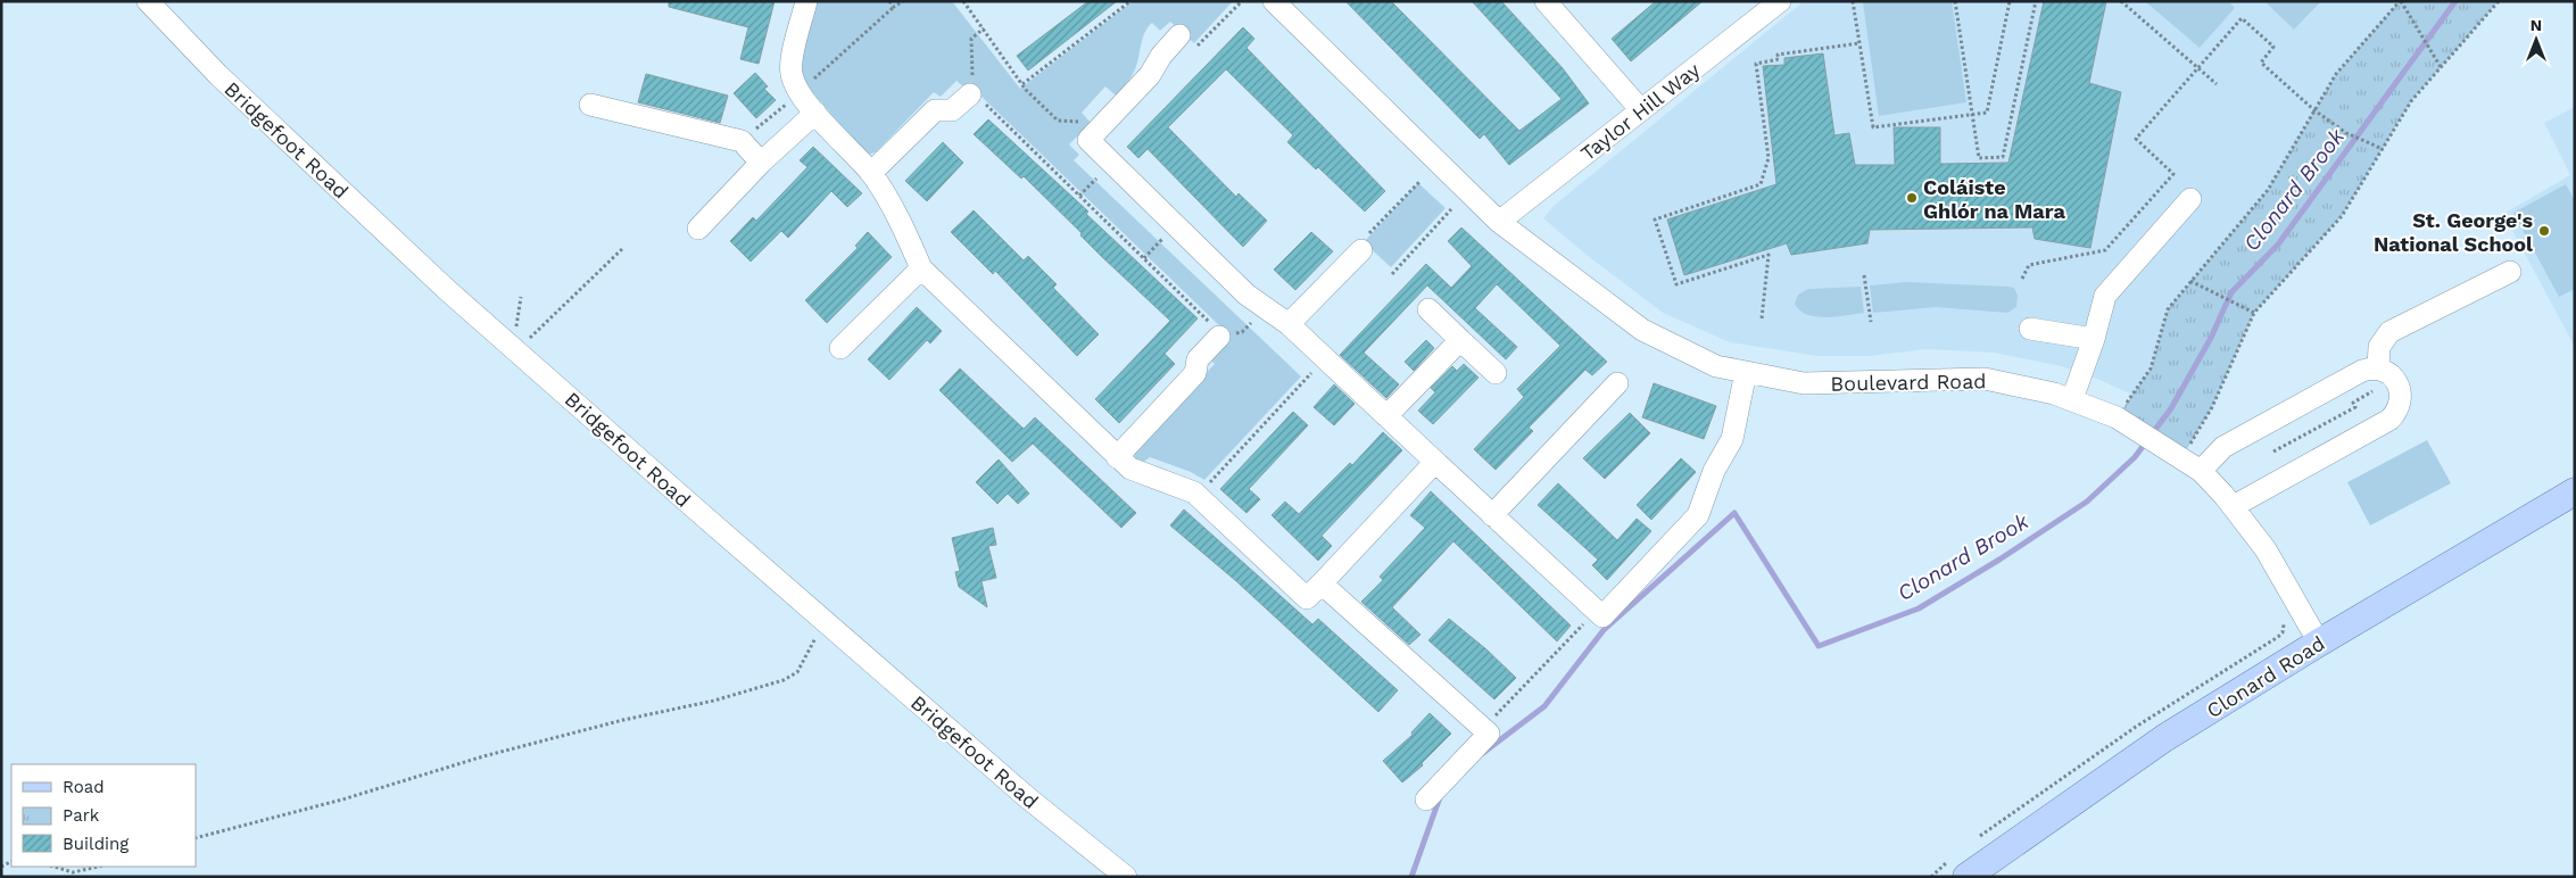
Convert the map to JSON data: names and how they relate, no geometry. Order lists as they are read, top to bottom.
{
  "streets": {
    "main road": ["Clonard Road"],
    "street": ["Taylor Hill Way", "Bridgefoot Road", "Boulevard Road"]
  },
  "crossings": [
    ["Taylor Hill Way", "Boulevard Road"],
    ["Boulevard Road", "Clonard Road"]
  ],
  "water": ["Clonard Brook"],
  "places": ["Coláiste Ghlór na Mara", "St. George's National School"],
  "legend": ["Road", "Park", "Building"],
  "north": "top"
}
